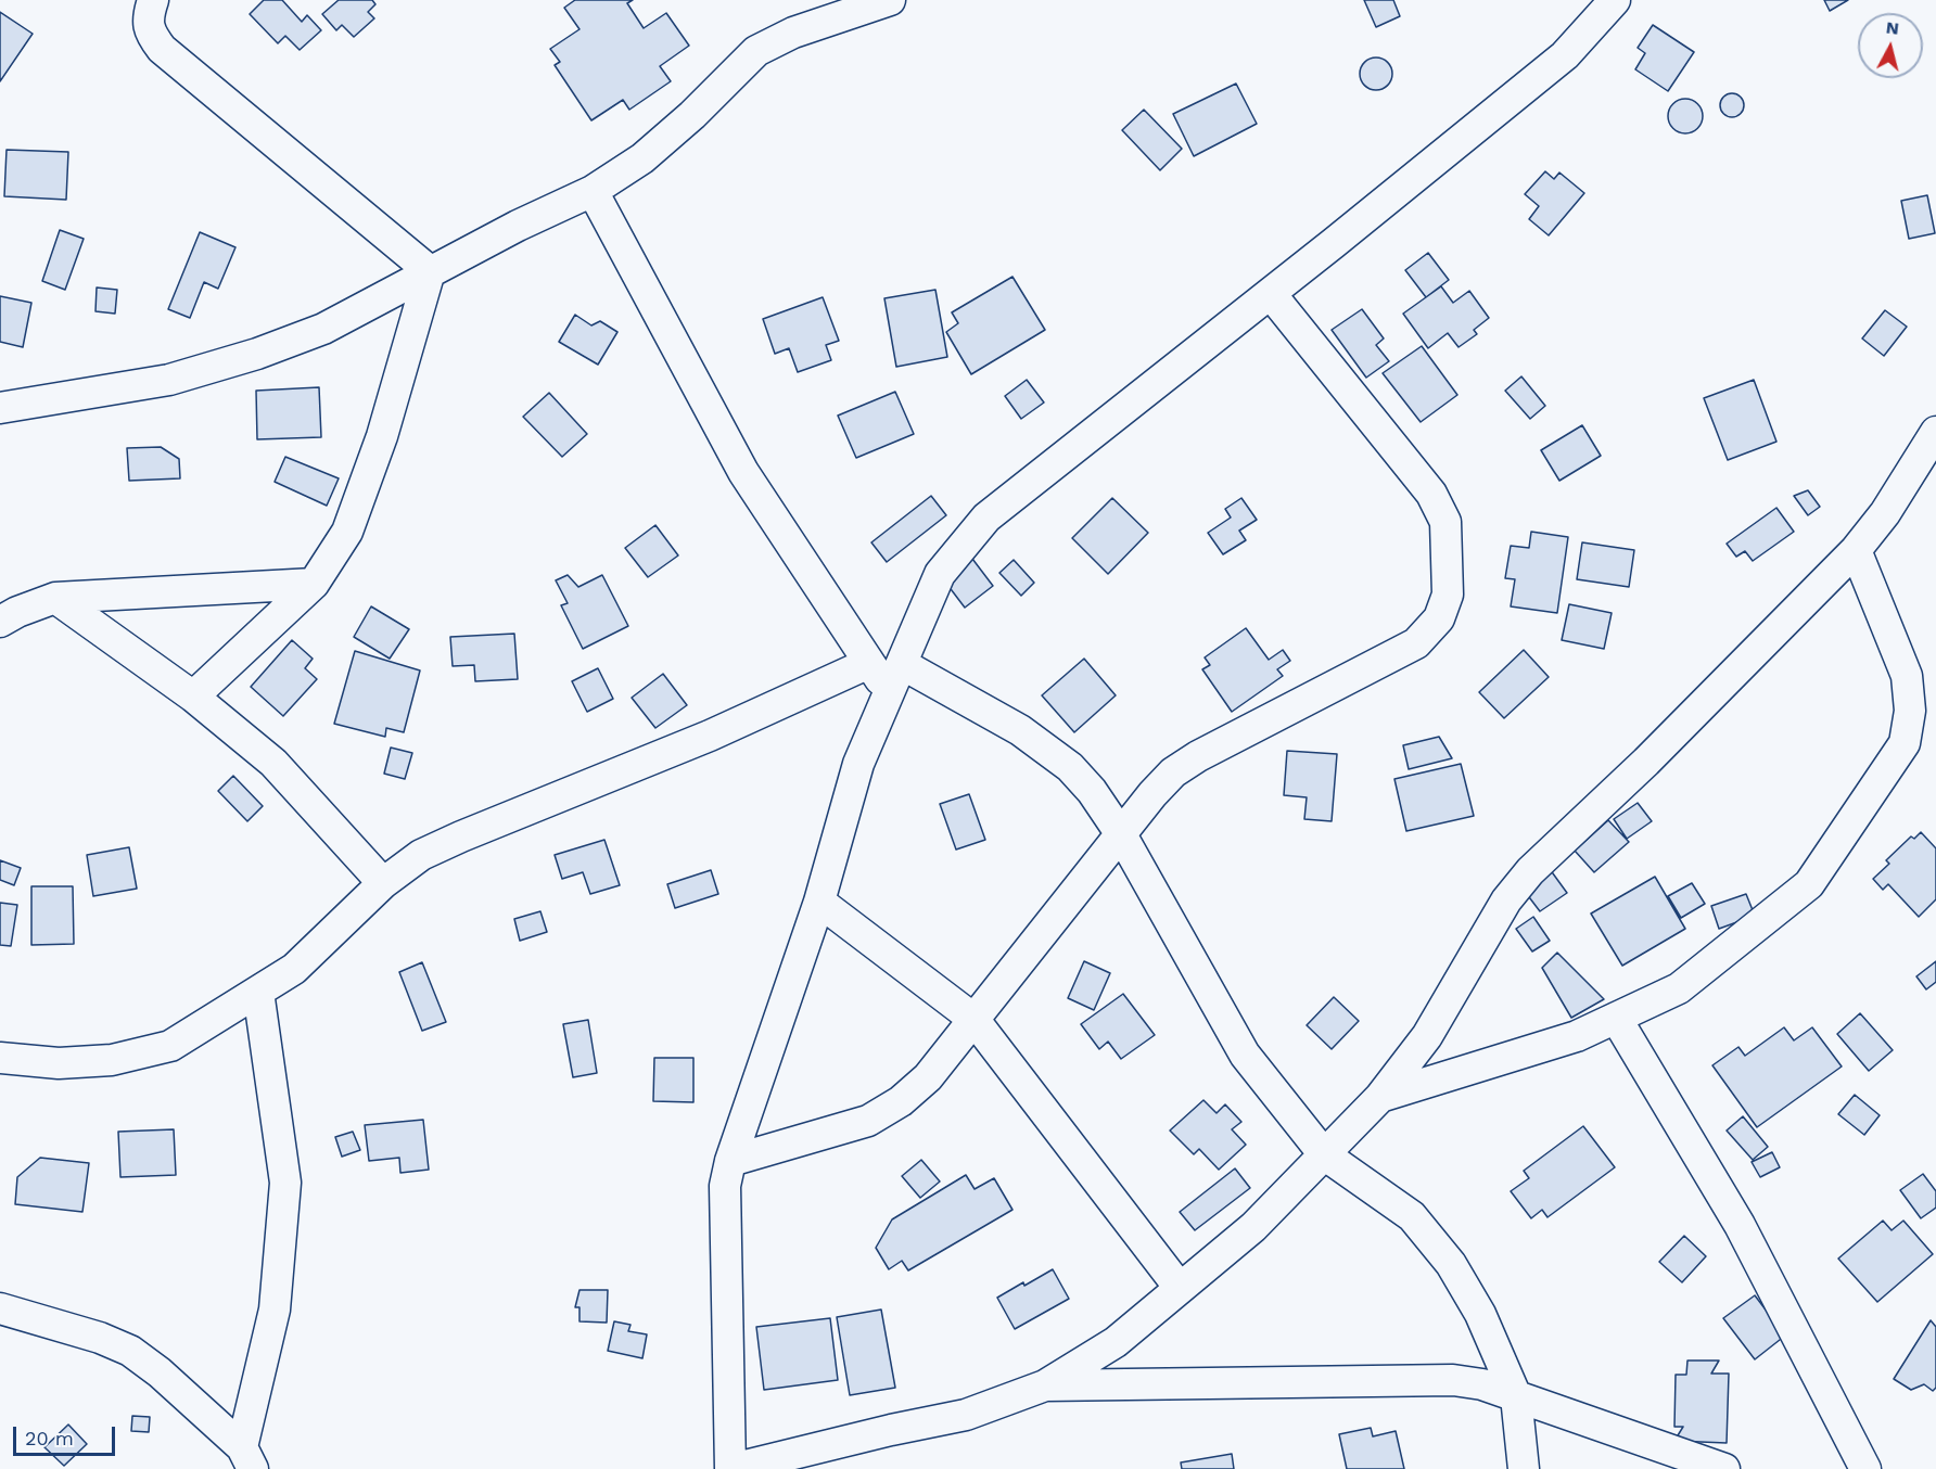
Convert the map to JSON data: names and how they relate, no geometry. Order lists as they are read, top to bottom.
{
  "scale_bar": "20 m",
  "north": "top"
}
